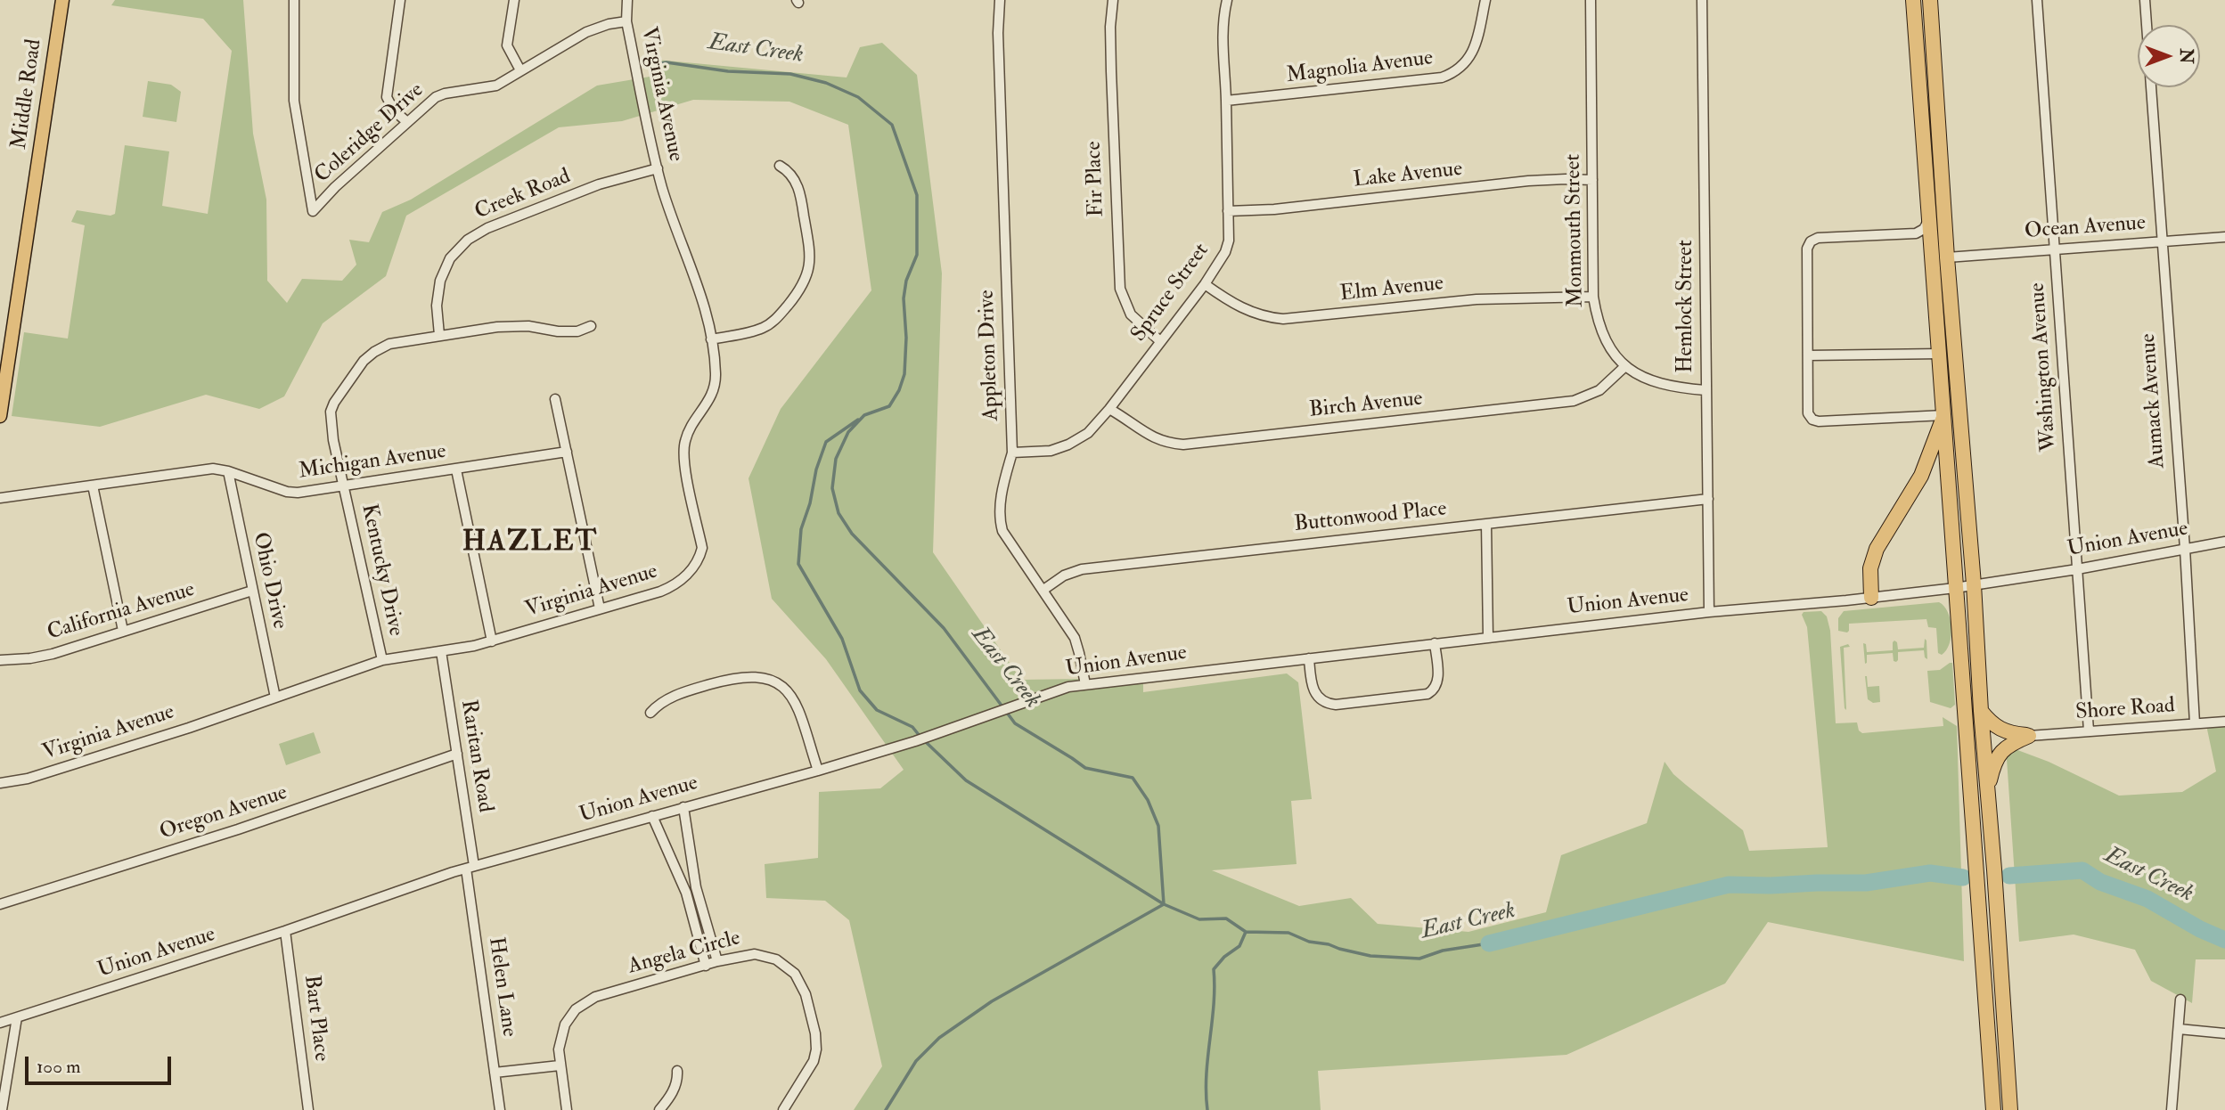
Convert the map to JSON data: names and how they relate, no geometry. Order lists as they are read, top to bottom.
{
  "streets": {
    "main road": ["Middle Road"],
    "street": [
      "Magnolia Avenue",
      "Virginia Avenue",
      "Coleridge Drive",
      "Lake Avenue",
      "Fir Place",
      "Creek Road",
      "Ocean Avenue",
      "Monmouth Street",
      "Elm Avenue",
      "Spruce Street",
      "Hemlock Street",
      "Appleton Drive",
      "Washington Avenue",
      "Aumack Avenue",
      "Birch Avenue",
      "Michigan Avenue",
      "Buttonwood Place",
      "Union Avenue",
      "Kentucky Drive",
      "Ohio Drive",
      "California Avenue",
      "Shore Road",
      "Raritan Road",
      "Oregon Avenue",
      "Angela Circle",
      "Helen Lane",
      "Bart Place"
    ]
  },
  "crossings": [
    ["Magnolia Avenue", "Spruce Street"],
    ["Virginia Avenue", "Coleridge Drive"],
    ["Virginia Avenue", "Creek Road"],
    ["Virginia Avenue", "Kentucky Drive"],
    ["Virginia Avenue", "Ohio Drive"],
    ["Virginia Avenue", "Raritan Road"],
    ["Lake Avenue", "Monmouth Street"],
    ["Lake Avenue", "Spruce Street"],
    ["Fir Place", "Spruce Street"],
    ["Creek Road", "Kentucky Drive"],
    ["Ocean Avenue", "Washington Avenue"],
    ["Ocean Avenue", "Aumack Avenue"],
    ["Monmouth Street", "Elm Avenue"],
    ["Monmouth Street", "Hemlock Street"],
    ["Monmouth Street", "Birch Avenue"],
    ["Elm Avenue", "Spruce Street"],
    ["Spruce Street", "Appleton Drive"],
    ["Spruce Street", "Birch Avenue"],
    ["Hemlock Street", "Buttonwood Place"],
    ["Hemlock Street", "Union Avenue"],
    ["Appleton Drive", "Buttonwood Place"],
    ["Appleton Drive", "Union Avenue"],
    ["Washington Avenue", "Union Avenue"],
    ["Washington Avenue", "Shore Road"],
    ["Aumack Avenue", "Union Avenue"],
    ["Aumack Avenue", "Shore Road"],
    ["Michigan Avenue", "Kentucky Drive"],
    ["Michigan Avenue", "Ohio Drive"],
    ["Union Avenue", "Raritan Road"],
    ["Union Avenue", "Helen Lane"],
    ["Union Avenue", "Bart Place"],
    ["Ohio Drive", "California Avenue"],
    ["Raritan Road", "Oregon Avenue"],
    ["Raritan Road", "Helen Lane"]
  ],
  "districts": ["HAZLET"],
  "water": ["East Creek"],
  "scale_bar": "100 m",
  "north": "right"
}
